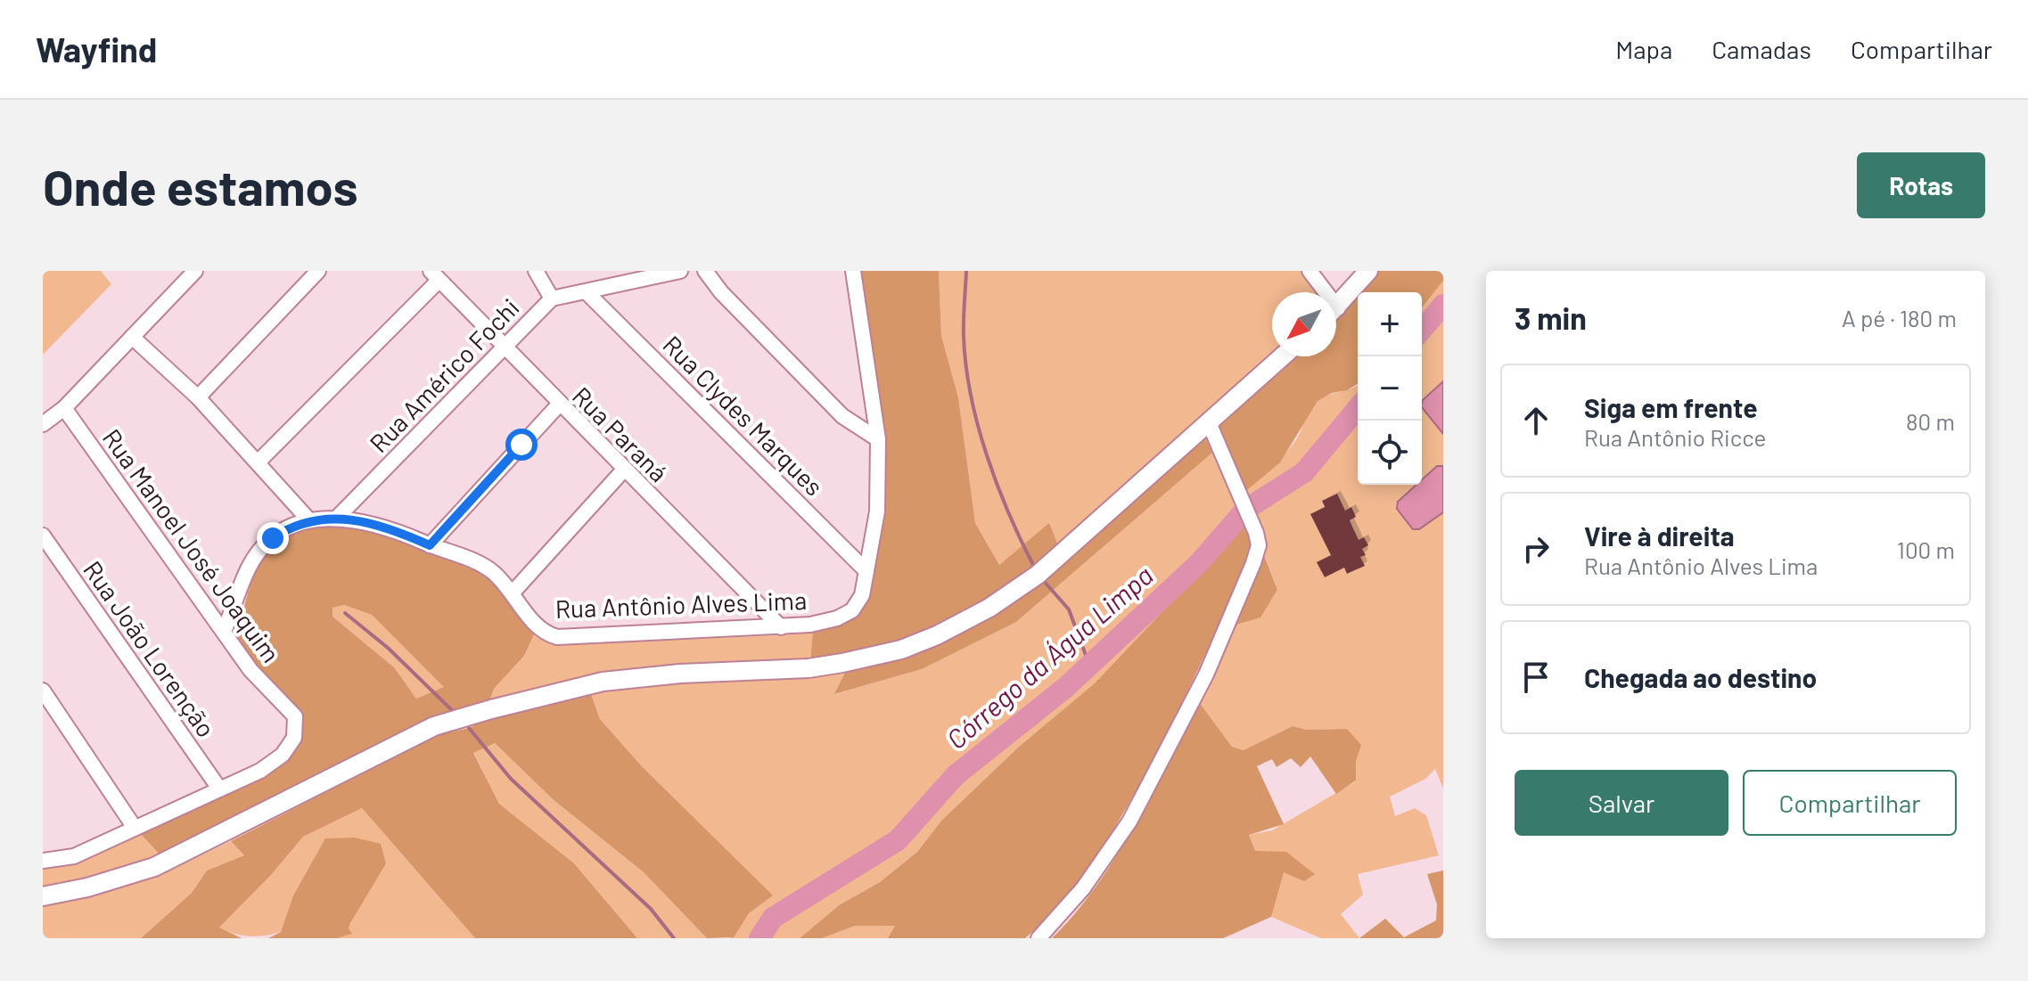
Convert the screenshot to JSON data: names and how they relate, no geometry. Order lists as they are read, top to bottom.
{
  "streets": {
    "street": [
      "Rua Américo Fochi",
      "Rua Clydes Marques",
      "Rua Paraná",
      "Rua Manoel José Joaquim",
      "Rua Antônio Alves Lima",
      "Rua João Lorenção"
    ]
  },
  "crossings": [
    ["Rua Américo Fochi", "Rua Clydes Marques"],
    ["Rua Américo Fochi", "Rua Paraná"],
    ["Rua Américo Fochi", "Rua Antônio Alves Lima"],
    ["Rua Clydes Marques", "Rua Antônio Alves Lima"],
    ["Rua Paraná", "Rua Antônio Alves Lima"],
    ["Rua Manoel José Joaquim", "Rua Antônio Alves Lima"],
    ["Rua Manoel José Joaquim", "Rua João Lorenção"]
  ],
  "water": ["Córrego da Água Limpa"],
  "north": "bottom left",
  "page": {
    "header": "Wayfind",
    "nav": ["Mapa", "Camadas", "Compartilhar"],
    "buttons": [
      "Rotas",
      ["Salvar", "Compartilhar"]
    ],
    "title": "Onde estamos",
    "heading": ["3 min", "A pé · 180 m"],
    "map_buttons": ["+", "−"],
    "list": [
      ["Siga em frente", "Rua Antônio Ricce", "80 m"],
      ["Vire à direita", "Rua Antônio Alves Lima", "100 m"],
      "Chegada ao destino"
    ]
  }
}
